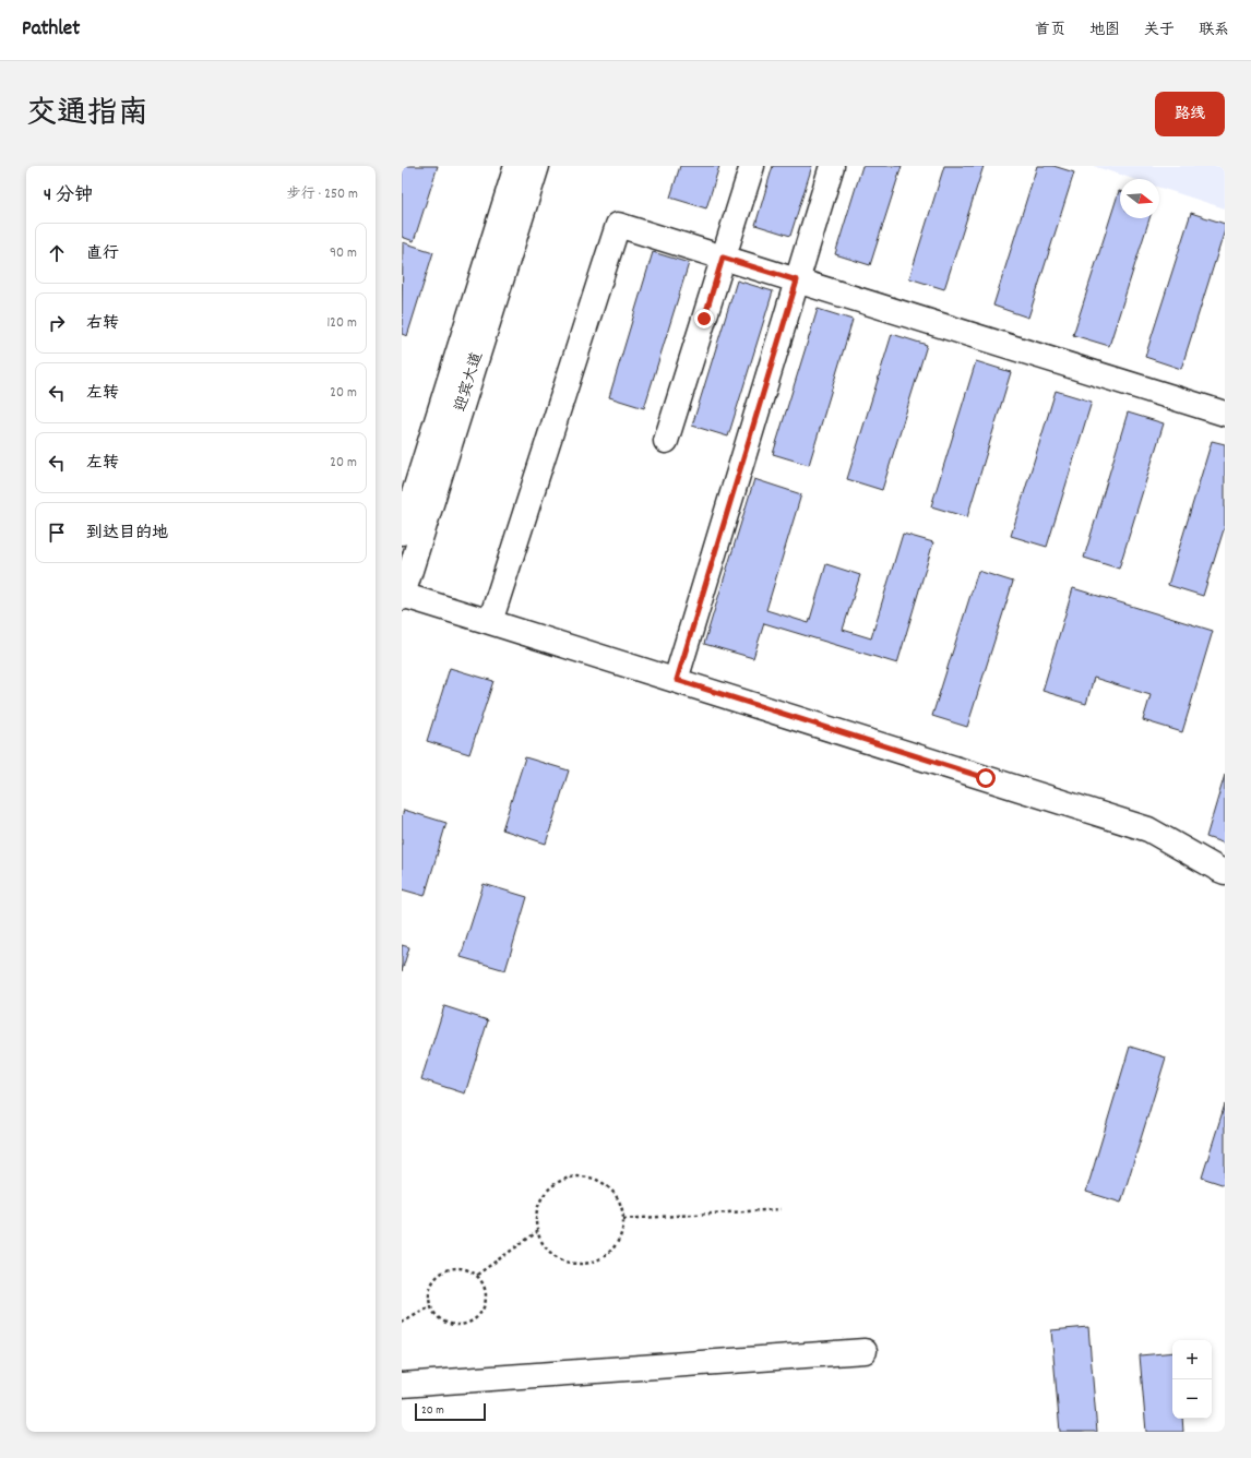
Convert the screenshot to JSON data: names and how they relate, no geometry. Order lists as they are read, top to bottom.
{
  "streets": {
    "street": ["迎宾大道"]
  },
  "scale_bar": "20 m",
  "north": "right",
  "page": {
    "header": "Pathlet",
    "nav": [
      "首页",
      "地图",
      "关于",
      "联系"
    ],
    "title": "交通指南",
    "buttons": "路线",
    "heading": ["4 分钟", "步行 · 250 m"],
    "list": [
      ["直行", "90 m"],
      ["右转", "120 m"],
      ["左转", "20 m"],
      ["左转", "20 m"],
      "到达目的地"
    ],
    "map_buttons": ["+", "−"],
    "scale": "20 m"
  }
}
